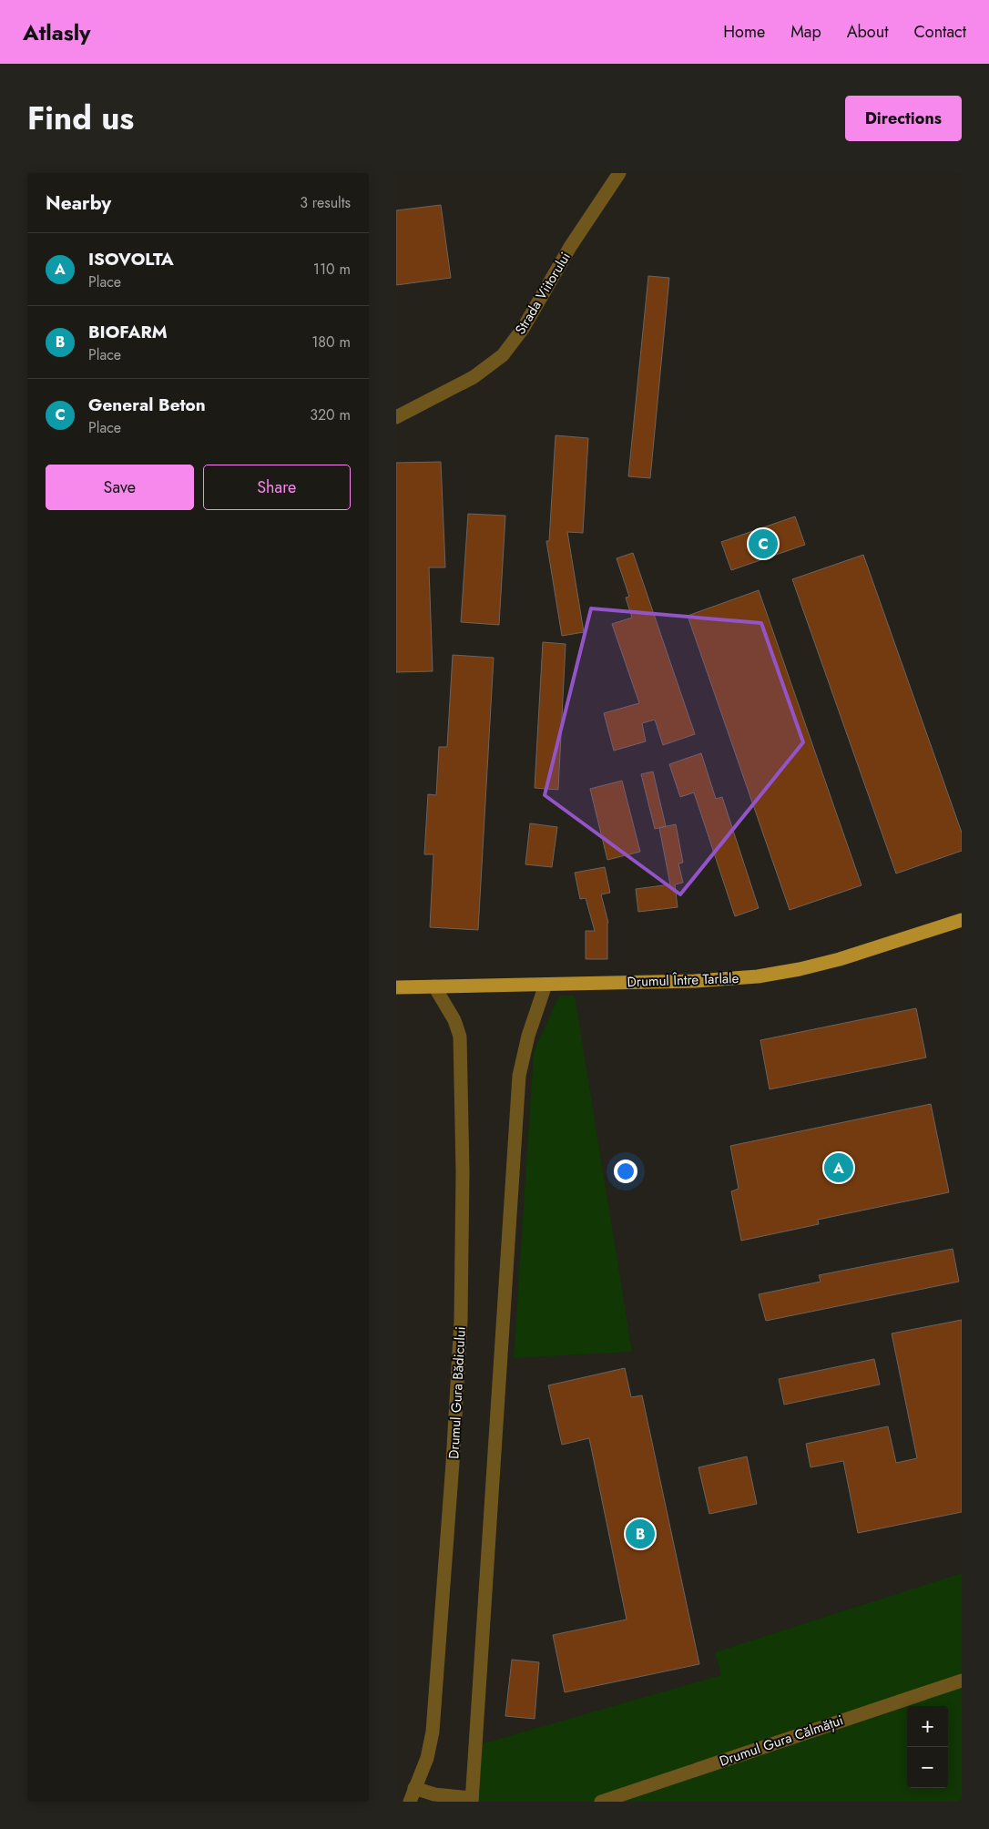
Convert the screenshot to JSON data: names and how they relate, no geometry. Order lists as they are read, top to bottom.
{
  "streets": {
    "main road": ["Drumul Între Tarlale"],
    "street": ["Strada Viitorului", "Drumul Gura Bădicului", "Drumul Gura Călmățui"]
  },
  "crossings": [
    ["Drumul Între Tarlale", "Drumul Gura Bădicului"]
  ],
  "page": {
    "header": "Atlasly",
    "nav": [
      "Home",
      "Map",
      "About",
      "Contact"
    ],
    "title": "Find us",
    "buttons": [
      "Directions",
      ["Save", "Share"]
    ],
    "heading": ["Nearby", "3 results"],
    "list": [
      {
        "mark": "A",
        "name": "ISOVOLTA",
        "note": "Place",
        "value": "110 m"
      },
      {
        "mark": "B",
        "name": "BIOFARM",
        "note": "Place",
        "value": "180 m"
      },
      {
        "mark": "C",
        "name": "General Beton",
        "note": "Place",
        "value": "320 m"
      }
    ],
    "pins": ["C", "A", "B"],
    "map_buttons": ["+", "−"]
  }
}
